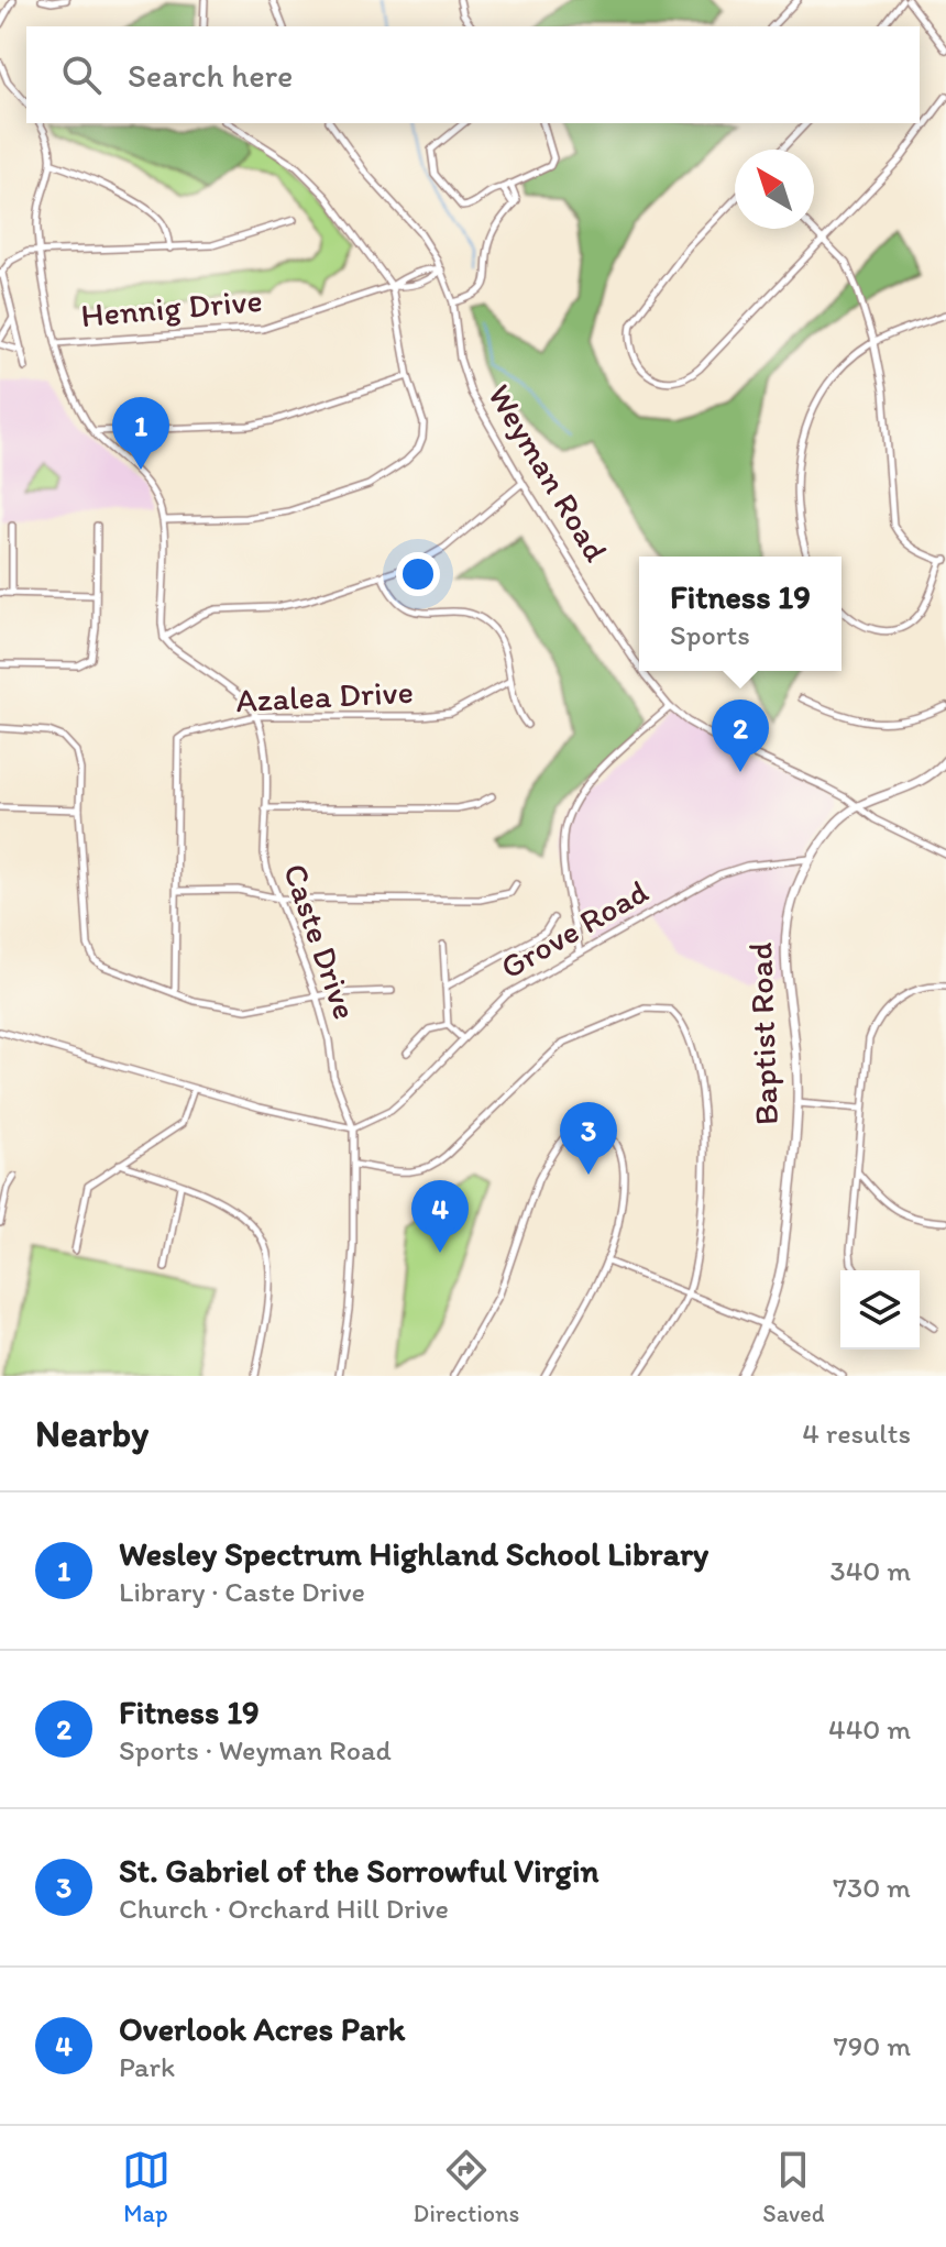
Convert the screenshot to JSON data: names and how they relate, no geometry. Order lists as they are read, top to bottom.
{
  "streets": {
    "main road": ["Baptist Road"],
    "street": [
      "Hennig Drive",
      "Weyman Road",
      "Azalea Drive",
      "Grove Road",
      "Caste Drive"
    ]
  },
  "crossings": [
    ["Hennig Drive", "Weyman Road"],
    ["Weyman Road", "Baptist Road"],
    ["Azalea Drive", "Caste Drive"],
    ["Grove Road", "Caste Drive"],
    ["Grove Road", "Baptist Road"]
  ],
  "north": "top left",
  "page": {
    "search": "Search here",
    "pins": [
      "1",
      "2",
      "3",
      "4"
    ],
    "popup": ["Fitness 19", "Sports"],
    "heading": ["Nearby", "4 results"],
    "list": [
      {
        "mark": "1",
        "name": "Wesley Spectrum Highland School Library",
        "note": "Library · Caste Drive",
        "value": "340 m"
      },
      {
        "mark": "2",
        "name": "Fitness 19",
        "note": "Sports · Weyman Road",
        "value": "440 m"
      },
      {
        "mark": "3",
        "name": "St. Gabriel of the Sorrowful Virgin",
        "note": "Church · Orchard Hill Drive",
        "value": "730 m"
      },
      {
        "mark": "4",
        "name": "Overlook Acres Park",
        "note": "Park",
        "value": "790 m"
      }
    ],
    "nav": ["Map", "Directions", "Saved"]
  }
}
